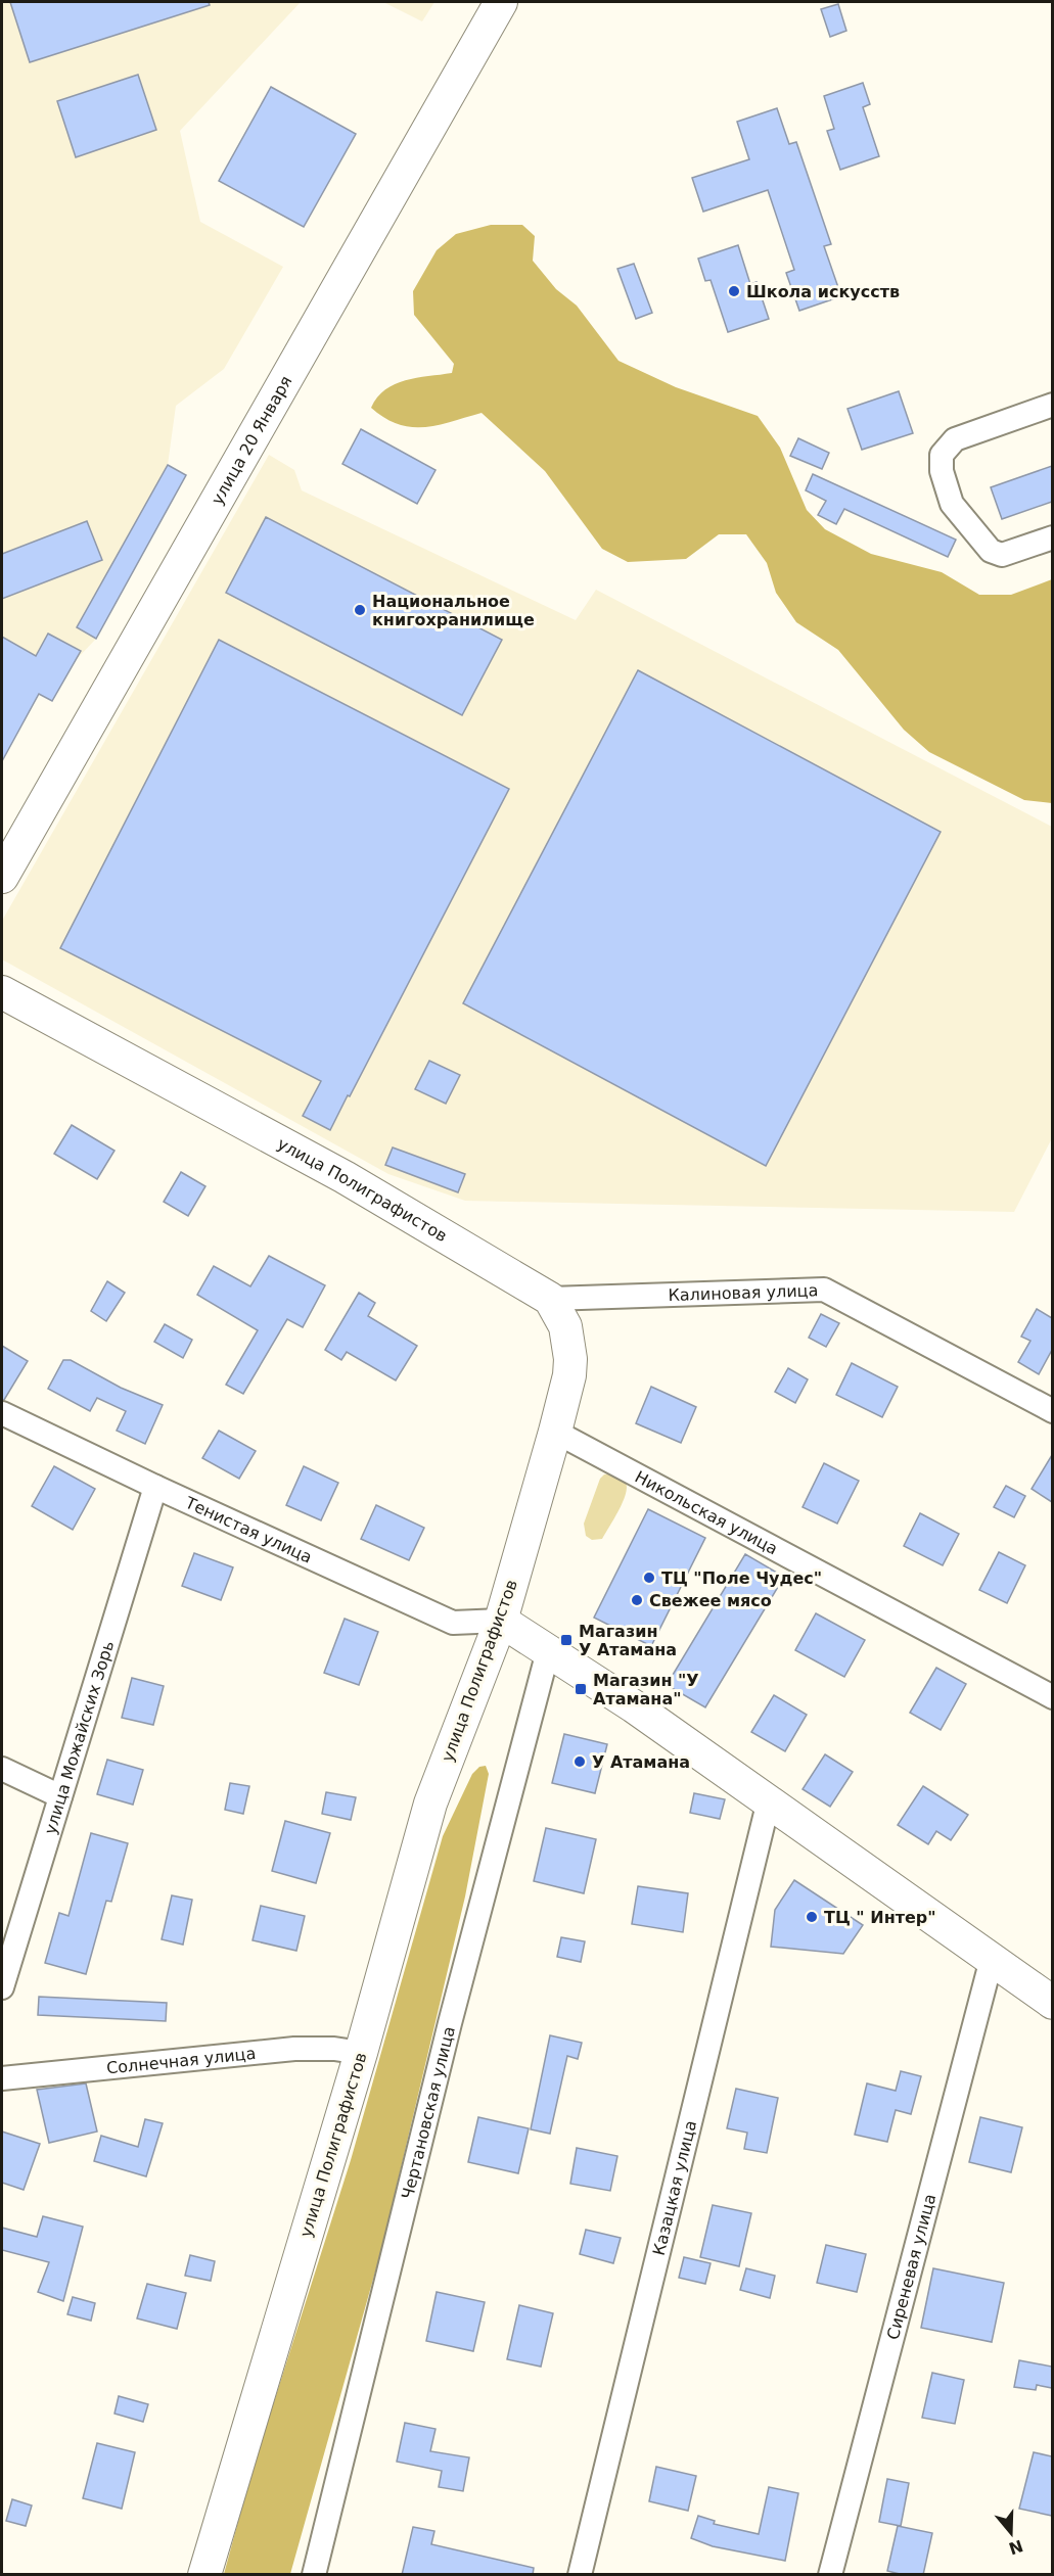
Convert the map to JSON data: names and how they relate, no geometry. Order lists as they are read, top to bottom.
{
  "streets": {
    "street": [
      "улица 20 Января",
      "улица Полиграфистов",
      "Калиновая улица",
      "Никольская улица",
      "Тенистая улица",
      "улица Можайских Зорь",
      "Солнечная улица",
      "Чертановская улица",
      "Казацкая улица",
      "Сиреневая улица"
    ]
  },
  "crossings": [
    ["улица Полиграфистов", "Калиновая улица"],
    ["улица Полиграфистов", "Никольская улица"],
    ["улица Полиграфистов", "Тенистая улица"],
    ["улица Полиграфистов", "Солнечная улица"],
    ["Тенистая улица", "улица Можайских Зорь"]
  ],
  "places": {
    "other": [
      "Школа искусств",
      "Национальное книгохранилище",
      "ТЦ \"Поле Чудес\"",
      "Свежее мясо",
      "У Атамана",
      "ТЦ \" Интер\""
    ],
    "transit": ["Магазин У Атамана", "Магазин \"У Атамана\""]
  },
  "north": "bottom"
}
